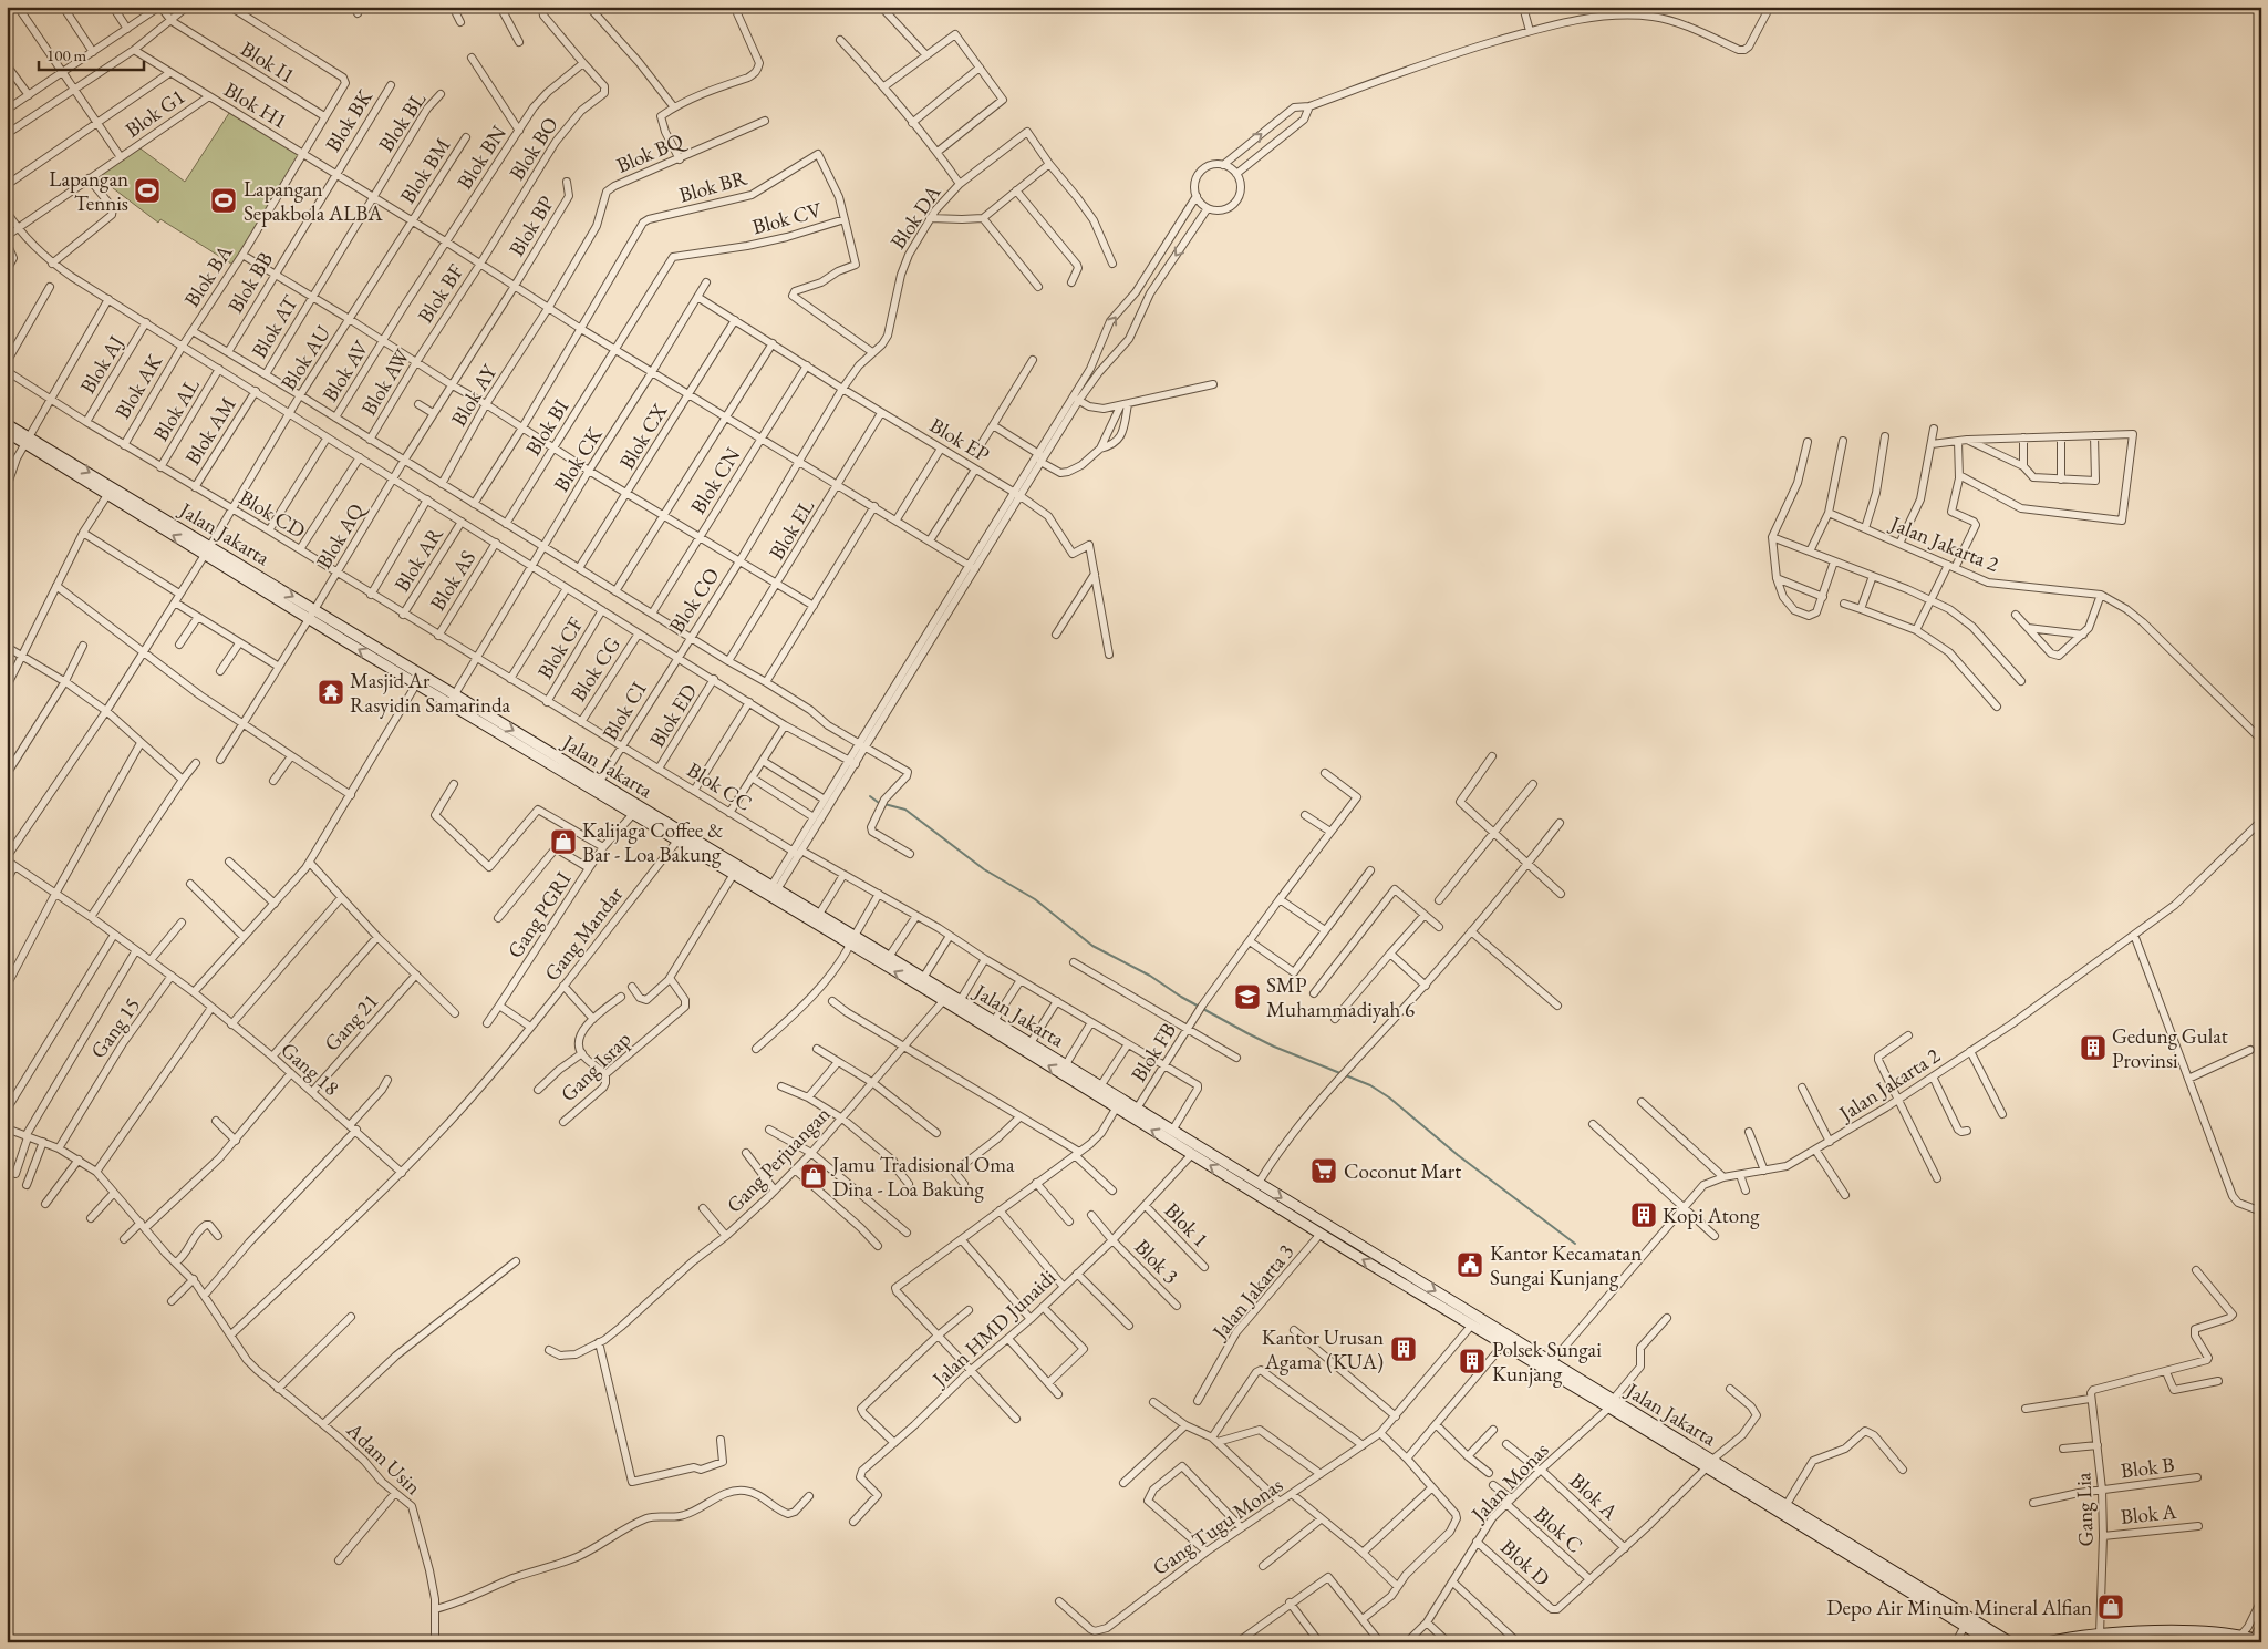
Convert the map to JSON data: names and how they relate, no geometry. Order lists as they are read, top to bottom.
{
  "streets": {
    "main road": ["Jalan Jakarta"],
    "street": [
      "Blok I1",
      "Blok H1",
      "Blok G1",
      "Blok BK",
      "Blok BL",
      "Blok BO",
      "Blok BQ",
      "Blok BN",
      "Blok BM",
      "Blok BR",
      "Blok DA",
      "Blok CV",
      "Blok BP",
      "Blok BA",
      "Blok BB",
      "Blok BF",
      "Blok AT",
      "Blok AU",
      "Blok AJ",
      "Blok AV",
      "Blok AW",
      "Blok AK",
      "Blok AY",
      "Blok AL",
      "Blok BI",
      "Blok AM",
      "Blok CX",
      "Blok EP",
      "Blok CK",
      "Blok CN",
      "Blok CD",
      "Blok EL",
      "Blok AQ",
      "Jalan Jakarta 2",
      "Blok AR",
      "Blok AS",
      "Blok CO",
      "Blok CF",
      "Blok CG",
      "Blok CI",
      "Blok ED",
      "Blok CC",
      "Gang PGRI",
      "Gang Mandar",
      "Gang 21",
      "Gang 15",
      "Blok FB",
      "Gang Israp",
      "Gang 18",
      "Gang Perjuangan",
      "Blok 1",
      "Blok 3",
      "Jalan Jakarta 3",
      "Jalan HMD Junaidi",
      "Adam Usin",
      "Blok B",
      "Jalan Monas",
      "Blok A",
      "Gang Lia",
      "Gang Tugu Monas",
      "Blok C",
      "Blok D"
    ]
  },
  "crossings": [
    ["Blok I1", "Blok BA"],
    ["Blok H1", "Blok G1"],
    ["Blok H1", "Blok BK"],
    ["Blok H1", "Blok BL"],
    ["Blok H1", "Blok BO"],
    ["Blok H1", "Blok BQ"],
    ["Blok H1", "Blok BN"],
    ["Blok H1", "Blok BM"],
    ["Blok H1", "Blok BR"],
    ["Blok H1", "Blok BP"],
    ["Blok H1", "Blok BA"],
    ["Blok H1", "Blok BB"],
    ["Blok H1", "Blok BF"],
    ["Blok H1", "Blok AY"],
    ["Blok H1", "Blok BI"],
    ["Blok BK", "Blok BB"],
    ["Blok BL", "Blok AT"],
    ["Blok BO", "Blok BN"],
    ["Blok BO", "Blok BF"],
    ["Blok BQ", "Blok AY"],
    ["Blok BN", "Blok AV"],
    ["Blok BM", "Blok AU"],
    ["Blok BR", "Blok CV"],
    ["Blok DA", "Blok CV"],
    ["Blok DA", "Blok EP"],
    ["Blok DA", "Blok CO"],
    ["Blok CV", "Blok BI"],
    ["Blok BP", "Blok AQ"],
    ["Blok BA", "Blok AK"],
    ["Blok BF", "Blok AW"],
    ["Blok AU", "Blok CD"],
    ["Blok AU", "Jalan Jakarta"],
    ["Blok AU", "Gang 18"],
    ["Blok AJ", "Blok CD"],
    ["Blok AK", "Blok CD"],
    ["Blok AL", "Blok CD"],
    ["Blok AM", "Blok CD"],
    ["Blok CX", "Blok EP"],
    ["Blok EP", "Blok CK"],
    ["Blok EP", "Blok CN"],
    ["Blok EP", "Blok EL"],
    ["Blok CD", "Blok AQ"],
    ["Blok CD", "Blok AR"],
    ["Blok CD", "Blok AS"],
    ["Blok CD", "Blok CF"],
    ["Blok CD", "Blok CG"],
    ["Blok CD", "Blok CI"],
    ["Blok CD", "Blok CC"],
    ["Jalan Jakarta", "Blok AQ"],
    ["Jalan Jakarta", "Jalan Jakarta 2"],
    ["Jalan Jakarta", "Blok CI"],
    ["Jalan Jakarta", "Blok CC"],
    ["Jalan Jakarta", "Gang PGRI"],
    ["Jalan Jakarta", "Gang Mandar"],
    ["Jalan Jakarta", "Blok FB"],
    ["Jalan Jakarta", "Gang Perjuangan"],
    ["Jalan Jakarta", "Jalan Jakarta 3"],
    ["Jalan Jakarta", "Jalan HMD Junaidi"],
    ["Jalan Jakarta", "Jalan Monas"],
    ["Jalan Jakarta", "Gang Tugu Monas"],
    ["Blok CO", "Blok CI"],
    ["Blok CI", "Blok CC"],
    ["Blok ED", "Blok CC"],
    ["Blok CC", "Blok FB"],
    ["Gang Mandar", "Gang 18"],
    ["Gang Mandar", "Adam Usin"],
    ["Gang 21", "Gang 18"],
    ["Gang 15", "Gang 18"],
    ["Gang 15", "Adam Usin"],
    ["Blok 1", "Jalan HMD Junaidi"],
    ["Blok 3", "Jalan HMD Junaidi"],
    ["Blok B", "Gang Lia"],
    ["Jalan Monas", "Blok A"],
    ["Jalan Monas", "Blok C"],
    ["Jalan Monas", "Blok D"],
    ["Blok A", "Gang Lia"],
    ["Blok C", "Blok D"]
  ],
  "places": {
    "sports": ["Lapangan Tennis", "Lapangan Sepakbola ALBA"],
    "temple": ["Masjid Ar Rasyidin Samarinda"],
    "shop": ["Kalijaga Coffee & Bar - Loa Bakung", "Jamu Tradisional Oma Dina - Loa Bakung", "Depo Air Minum Mineral Alfian"],
    "school or university": ["SMP Muhammadiyah 6"],
    "building": [
      "Gedung Gulat Provinsi",
      "Kopi Atong",
      "Kantor Urusan Agama (KUA)",
      "Polsek Sungai Kunjang"
    ],
    "supermarket": ["Coconut Mart"],
    "public building": ["Kantor Kecamatan Sungai Kunjang"]
  },
  "scale_bar": "100 m"
}
